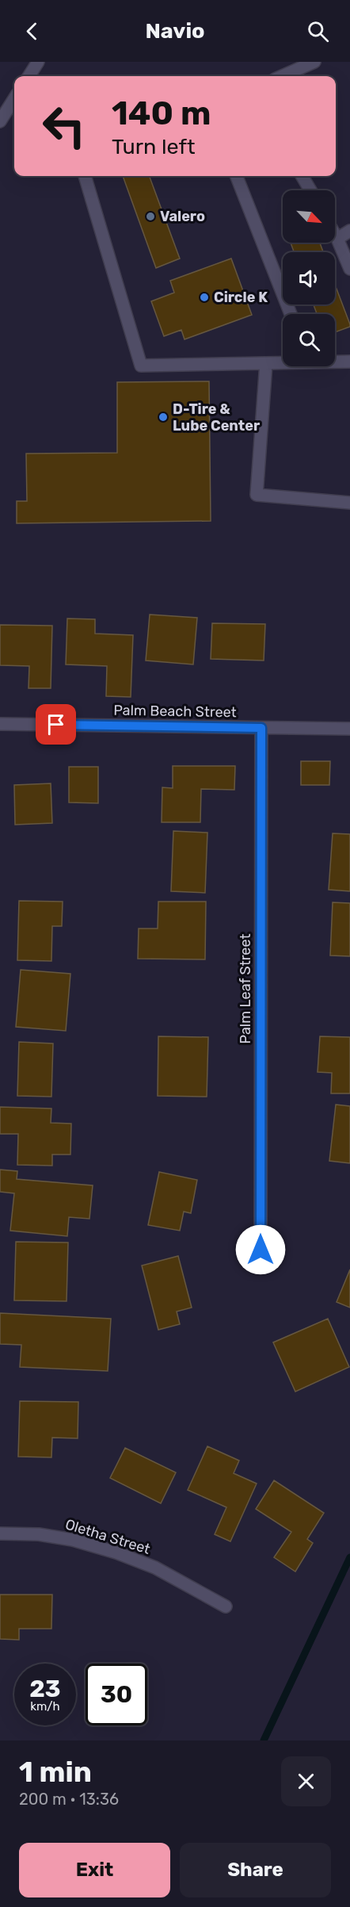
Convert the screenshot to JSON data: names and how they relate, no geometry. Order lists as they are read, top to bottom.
{
  "streets": {
    "street": ["Palm Beach Street", "Palm Leaf Street", "Oletha Street"]
  },
  "crossings": [
    ["Palm Beach Street", "Palm Leaf Street"]
  ],
  "places": ["Valero", "Circle K", "D-Tire & Lube Center"],
  "north": "bottom right",
  "page": {
    "header": "Navio",
    "turn": ["140 m", "Turn left"],
    "speed": "23 km/h",
    "limit": "30",
    "heading": ["1 min", "200 m · 13:36"],
    "buttons": ["Exit", "Share"]
  }
}
